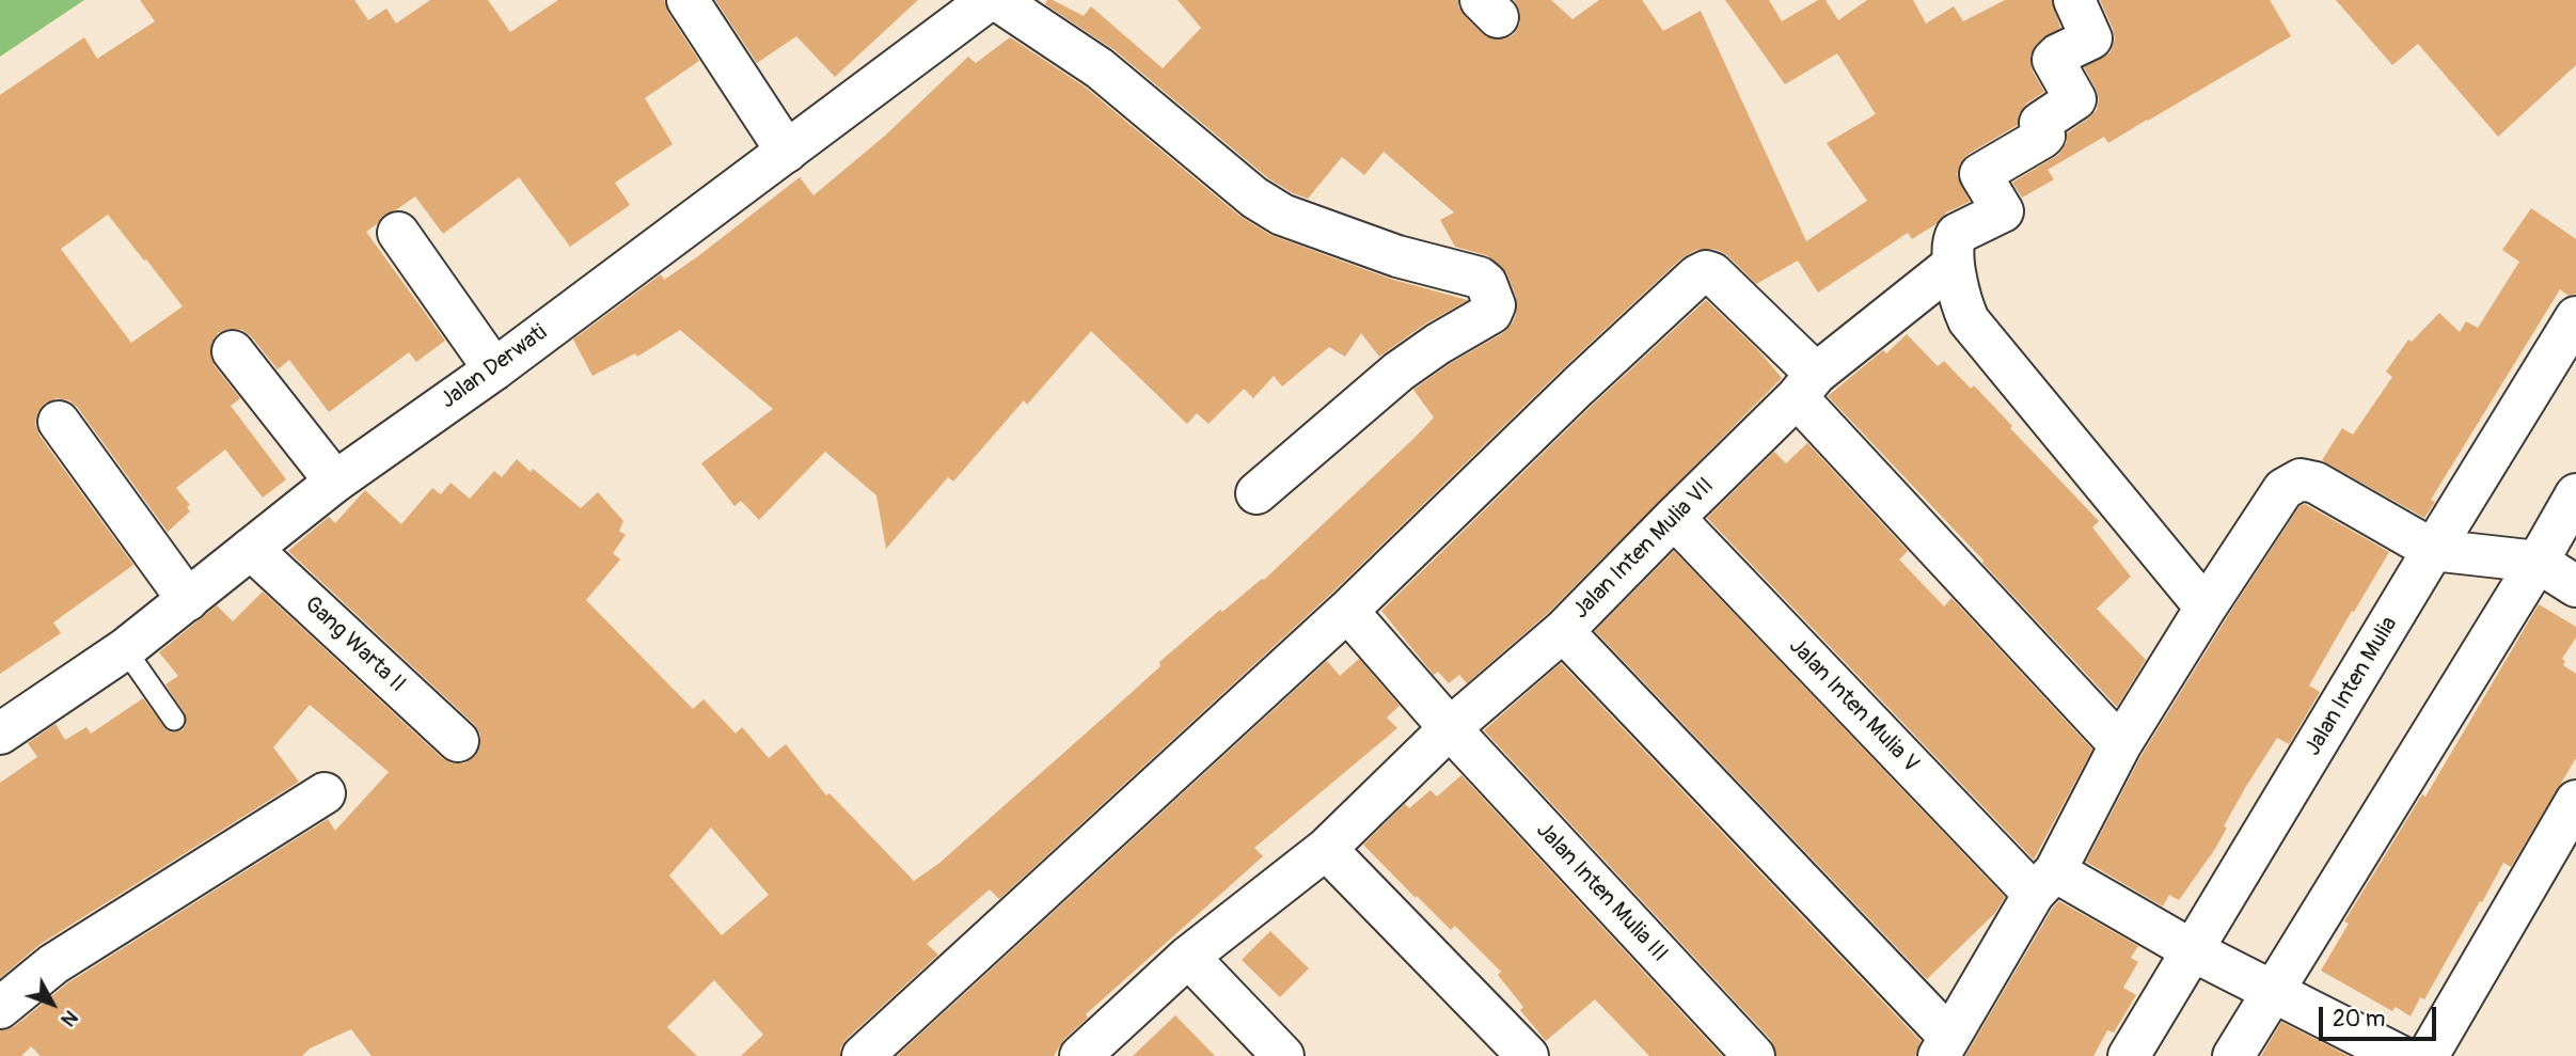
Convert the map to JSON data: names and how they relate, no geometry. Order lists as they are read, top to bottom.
{
  "streets": {
    "street": [
      "Jalan Derwati",
      "Jalan Inten Mulia VII",
      "Gang Warta II",
      "Jalan Inten Mulia",
      "Jalan Inten Mulia V",
      "Jalan Inten Mulia III"
    ]
  },
  "crossings": [
    ["Jalan Derwati", "Gang Warta II"],
    ["Jalan Inten Mulia VII", "Jalan Inten Mulia V"],
    ["Jalan Inten Mulia VII", "Jalan Inten Mulia III"],
    ["Jalan Inten Mulia", "Jalan Inten Mulia V"]
  ],
  "scale_bar": "20 m",
  "north": "bottom right"
}
